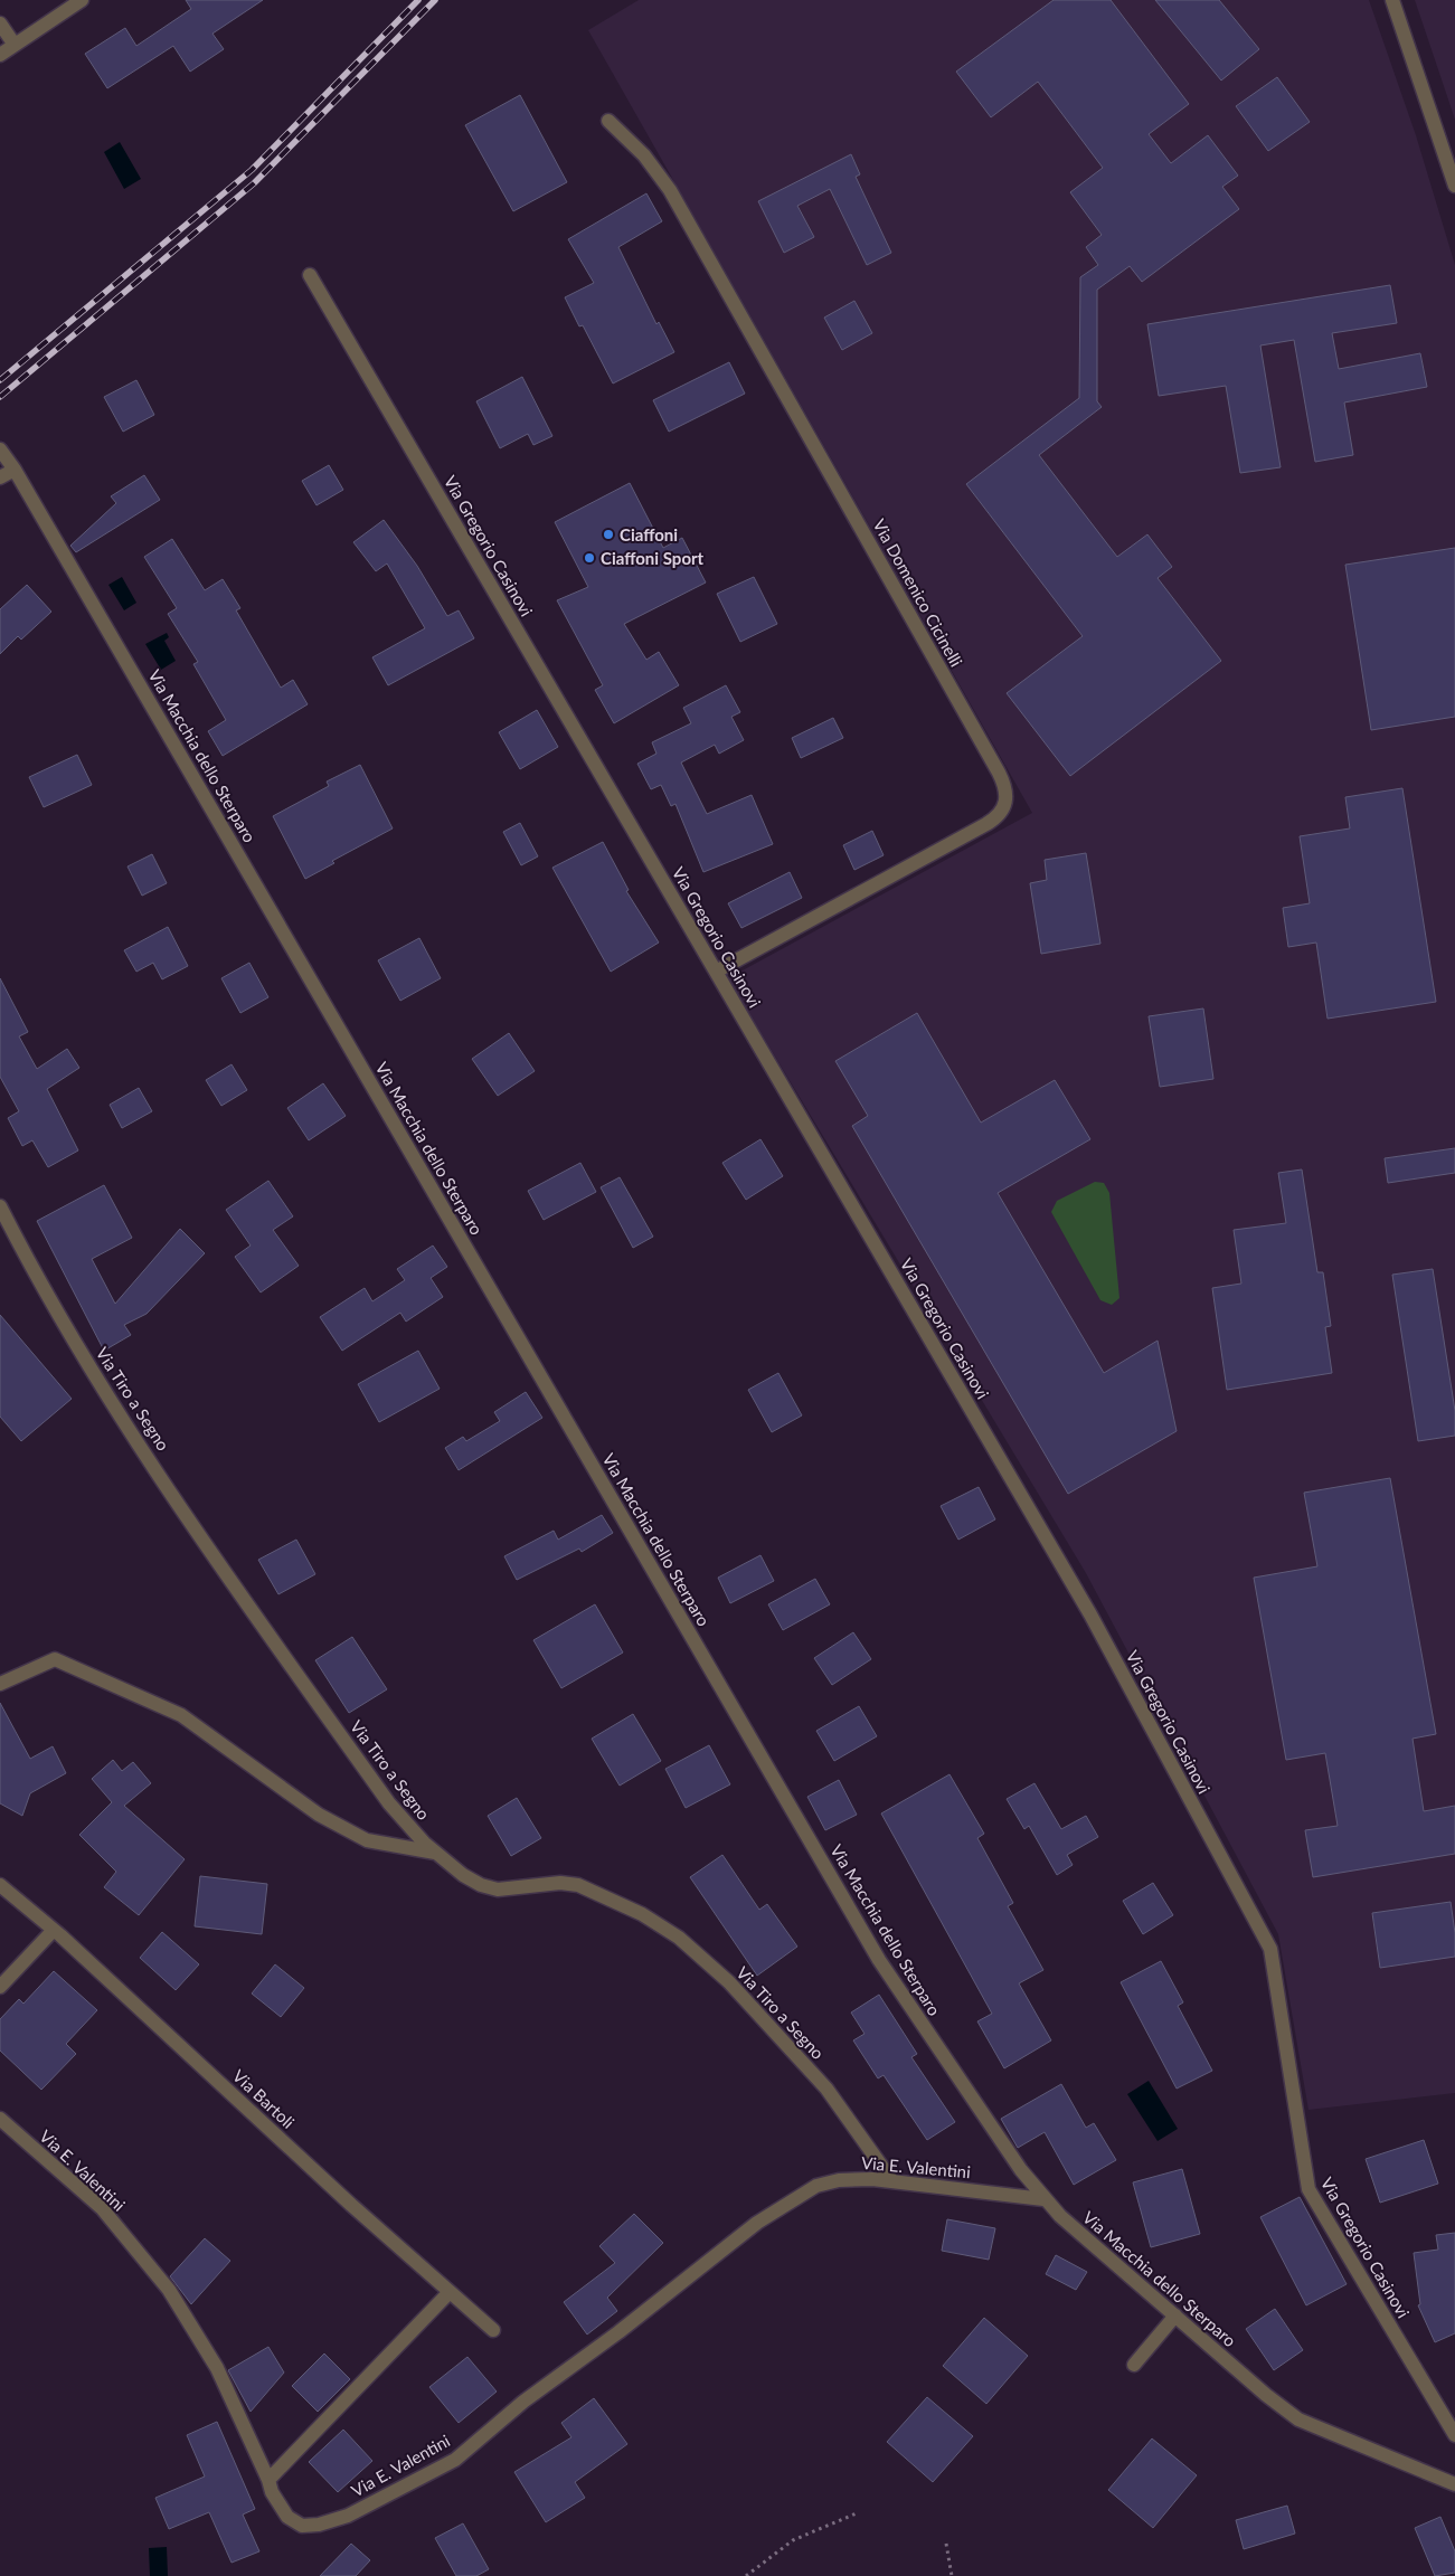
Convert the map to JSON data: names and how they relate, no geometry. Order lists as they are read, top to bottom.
{
  "streets": {
    "street": [
      "Via Gregorio Casinovi",
      "Via Domenico Cicinelli",
      "Via Macchia dello Sterparo",
      "Via Tiro a Segno",
      "Via Bartoli",
      "Via E. Valentini"
    ]
  },
  "crossings": [
    ["Via Gregorio Casinovi", "Via Domenico Cicinelli"],
    ["Via Macchia dello Sterparo", "Via E. Valentini"],
    ["Via Tiro a Segno", "Via E. Valentini"]
  ],
  "places": ["Ciaffoni", "Ciaffoni Sport"]
}
